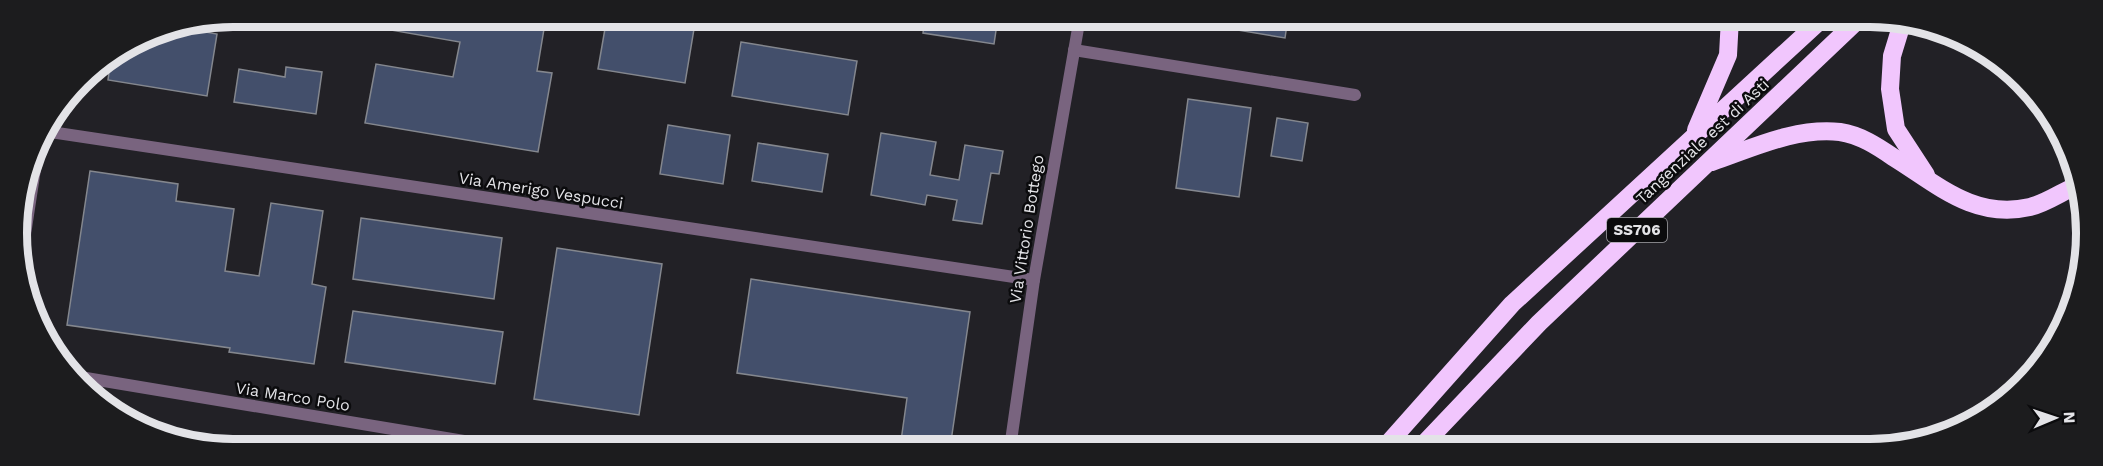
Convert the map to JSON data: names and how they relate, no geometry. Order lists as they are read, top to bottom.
{
  "streets": {
    "highway": ["Tangenziale est di Asti", "SS706"],
    "street": ["Via Amerigo Vespucci", "Via Vittorio Bottego", "Via Marco Polo"]
  },
  "crossings": [
    ["Via Amerigo Vespucci", "Via Vittorio Bottego"]
  ],
  "north": "right"
}
